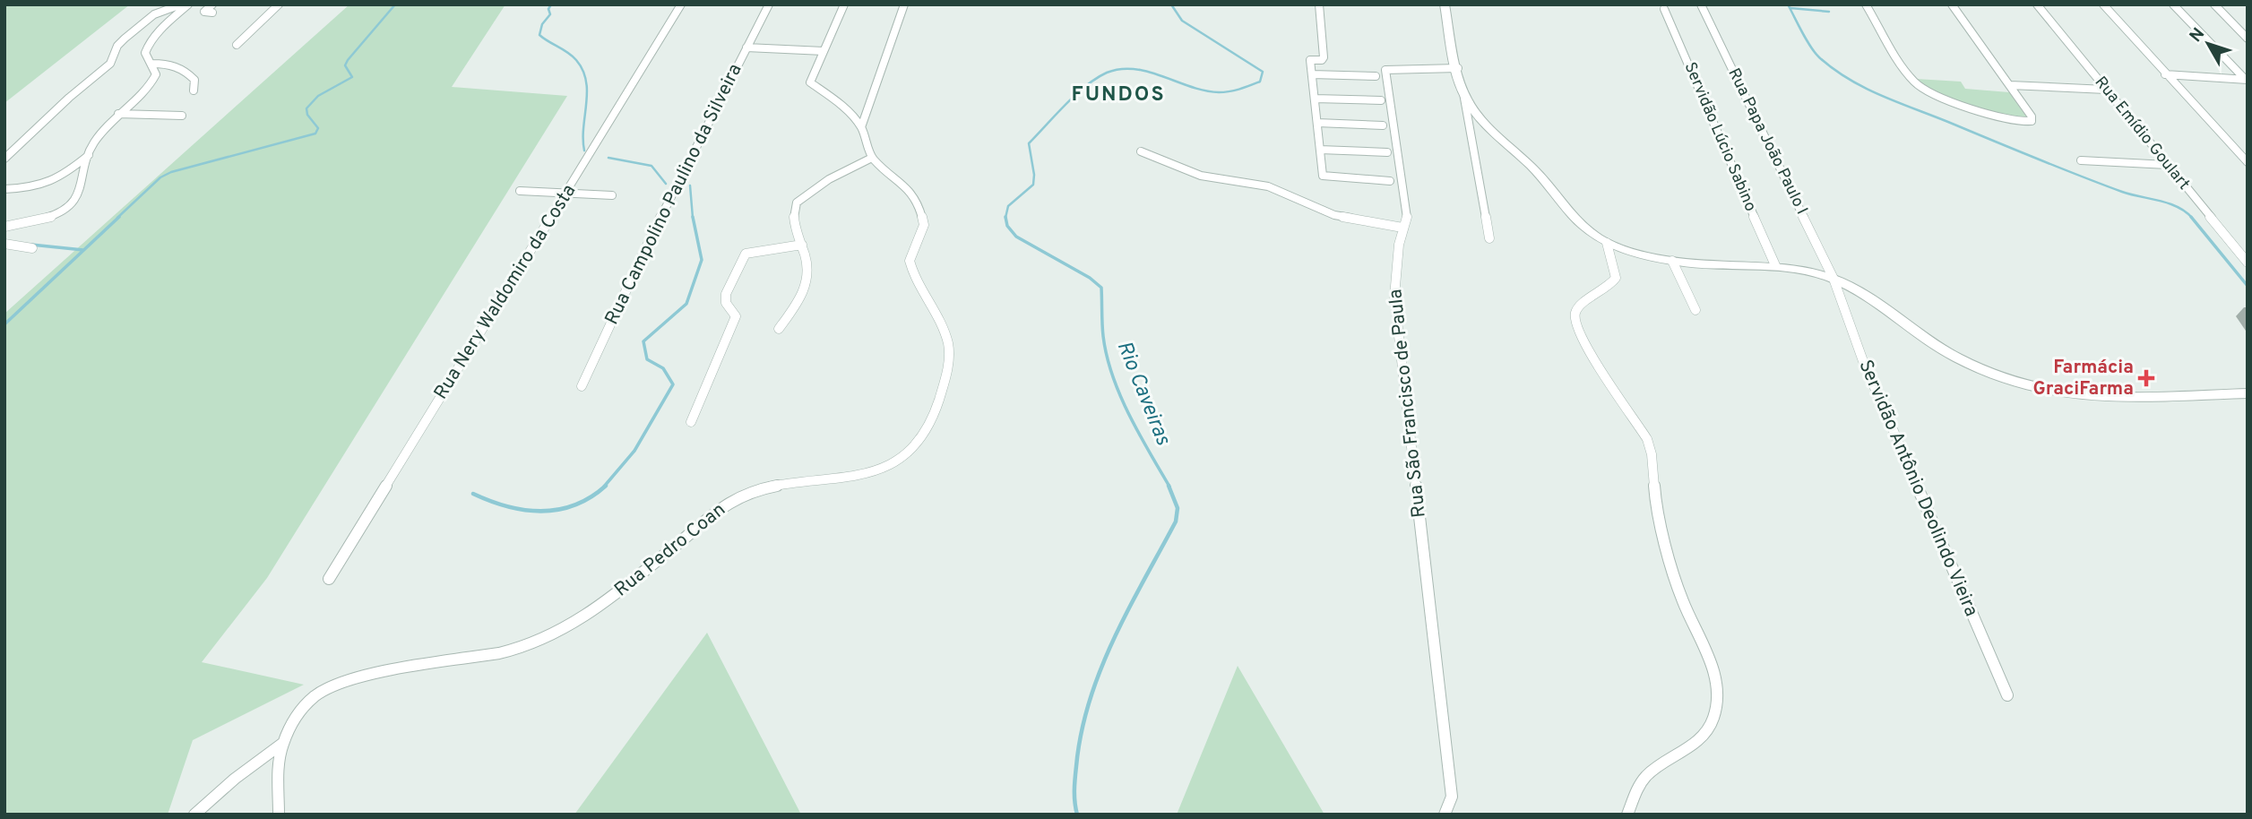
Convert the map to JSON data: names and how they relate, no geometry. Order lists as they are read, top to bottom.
{
  "streets": {
    "street": [
      "Rua Emídio Goulart",
      "Servidão Lúcio Sabino",
      "Rua Papa João Paulo I",
      "Rua Campolino Paulino da Silveira",
      "Rua Nery Waldomiro da Costa",
      "Rua São Francisco de Paula",
      "Servidão Antônio Deolindo Vieira",
      "Rua Pedro Coan"
    ]
  },
  "crossings": [
    ["Rua Papa João Paulo I", "Servidão Antônio Deolindo Vieira"]
  ],
  "districts": ["FUNDOS"],
  "water": ["Rio Caveiras"],
  "places": {
    "health": ["Farmácia GraciFarma"]
  },
  "north": "top left"
}
